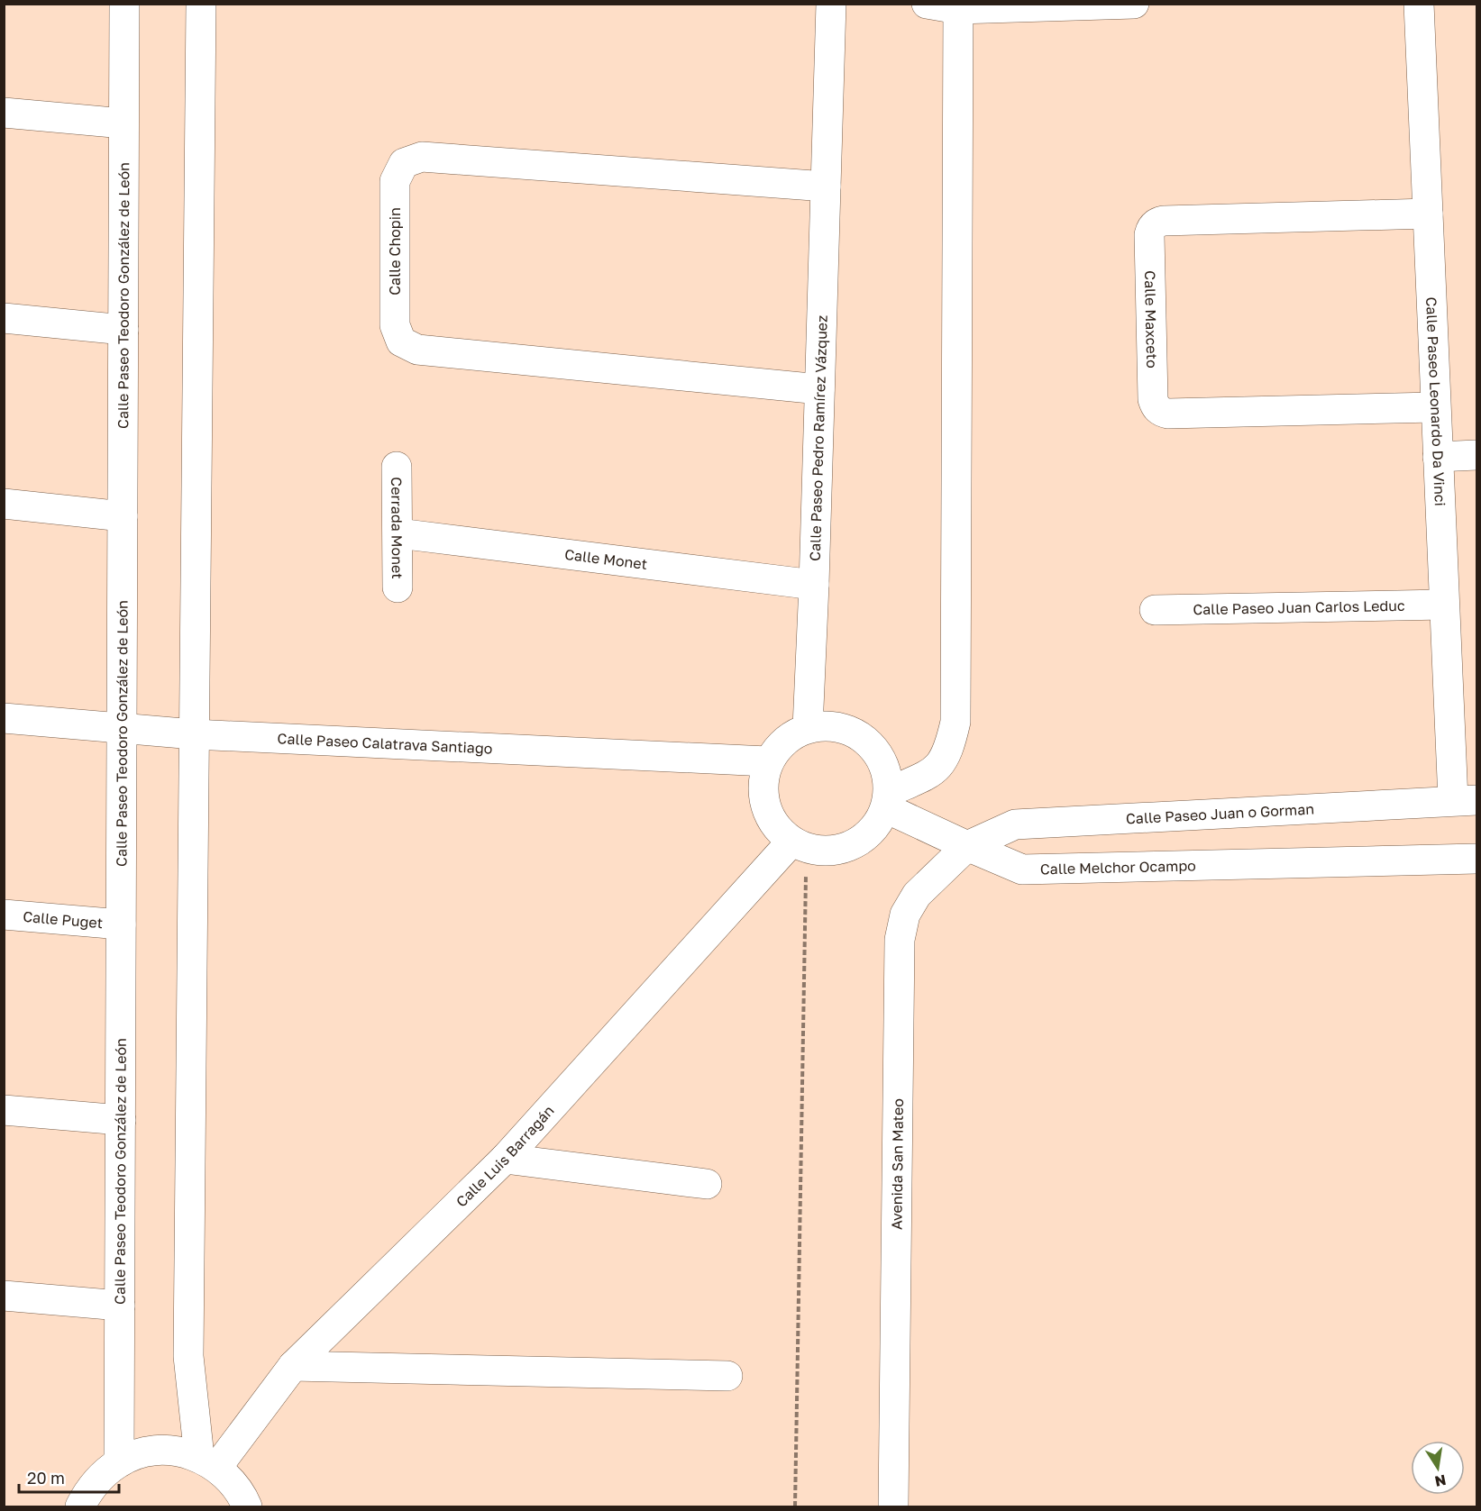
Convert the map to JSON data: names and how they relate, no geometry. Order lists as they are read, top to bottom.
{
  "streets": {
    "street": [
      "Calle Chopin",
      "Calle Paseo Teodoro González de León",
      "Calle Maxceto",
      "Calle Paseo Leonardo Da Vinci",
      "Calle Paseo Pedro Ramírez Vázquez",
      "Cerrada Monet",
      "Calle Monet",
      "Calle Paseo Juan Carlos Leduc",
      "Calle Paseo Calatrava Santiago",
      "Calle Paseo Juan o Gorman",
      "Calle Melchor Ocampo",
      "Calle Puget",
      "Calle Luis Barragán",
      "Avenida San Mateo"
    ]
  },
  "crossings": [
    ["Calle Chopin", "Calle Paseo Pedro Ramírez Vázquez"],
    ["Calle Paseo Teodoro González de León", "Calle Paseo Calatrava Santiago"],
    ["Calle Paseo Teodoro González de León", "Calle Puget"],
    ["Calle Maxceto", "Calle Paseo Leonardo Da Vinci"],
    ["Calle Paseo Leonardo Da Vinci", "Calle Paseo Juan Carlos Leduc"],
    ["Calle Paseo Leonardo Da Vinci", "Calle Paseo Juan o Gorman"],
    ["Calle Paseo Pedro Ramírez Vázquez", "Calle Monet"],
    ["Calle Paseo Pedro Ramírez Vázquez", "Calle Paseo Calatrava Santiago"],
    ["Calle Paseo Pedro Ramírez Vázquez", "Calle Melchor Ocampo"],
    ["Calle Paseo Pedro Ramírez Vázquez", "Calle Luis Barragán"],
    ["Cerrada Monet", "Calle Monet"],
    ["Calle Paseo Calatrava Santiago", "Calle Melchor Ocampo"],
    ["Calle Paseo Calatrava Santiago", "Calle Luis Barragán"],
    ["Calle Paseo Juan o Gorman", "Calle Melchor Ocampo"],
    ["Calle Paseo Juan o Gorman", "Avenida San Mateo"],
    ["Calle Melchor Ocampo", "Calle Luis Barragán"],
    ["Calle Melchor Ocampo", "Avenida San Mateo"]
  ],
  "scale_bar": "20 m",
  "north": "bottom"
}
